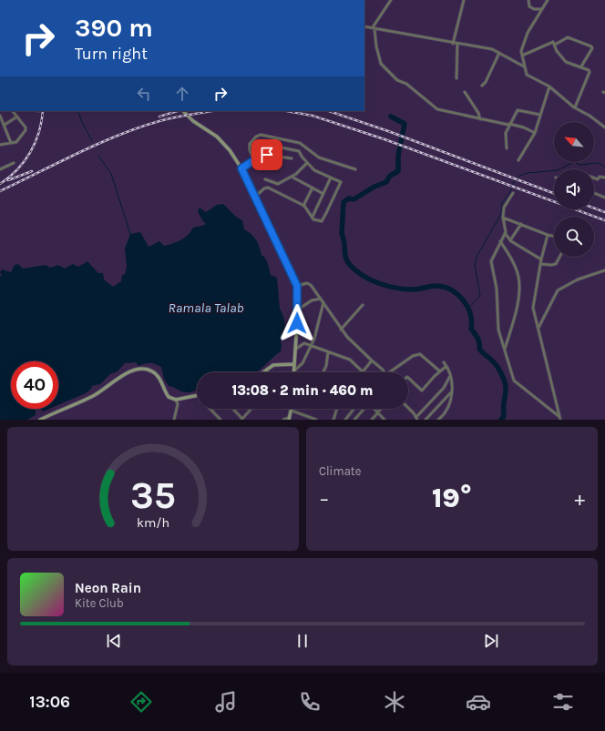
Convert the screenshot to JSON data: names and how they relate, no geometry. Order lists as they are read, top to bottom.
{
  "water": ["Ramala Talab"],
  "north": "top left",
  "page": {
    "turn": ["390 m", "Turn right"],
    "limit": "40",
    "trip": "13:08 · 2 min · 460 m",
    "tile": "Climate",
    "heat": ["−", "19°", "+"],
    "song": ["Neon Rain", "Kite Club"],
    "tabs": "13:06",
    "gauge": ["35", "km/h"]
  }
}
